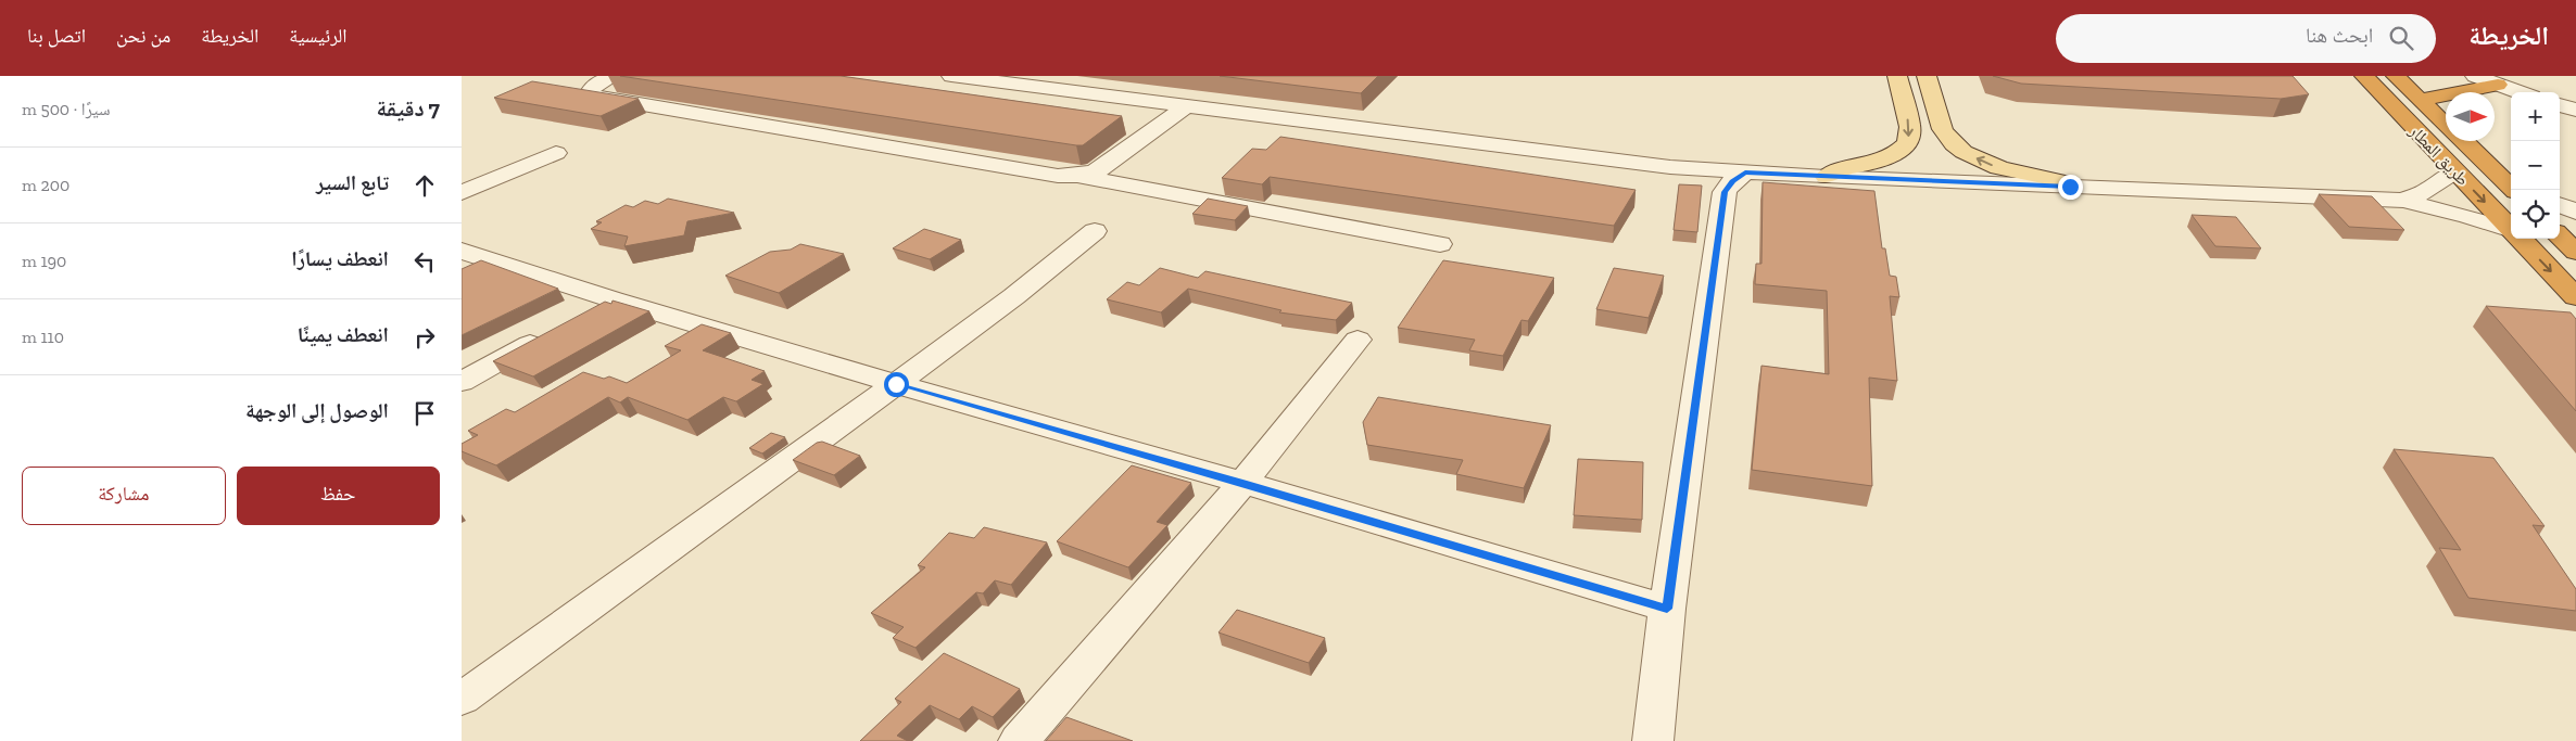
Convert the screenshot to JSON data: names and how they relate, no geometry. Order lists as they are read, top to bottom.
{
  "streets": {
    "highway": ["طريق المطار"]
  },
  "north": "right",
  "page": {
    "header": "الخريطة",
    "search": "ابحث هنا",
    "nav": [
      "الرئيسية",
      "الخريطة",
      "من نحن",
      "اتصل بنا"
    ],
    "heading": ["7 دقيقة", "سيرًا · 500 m"],
    "map_buttons": ["+", "−"],
    "list": [
      ["تابع السير", "200 m"],
      ["انعطف يسارًا", "190 m"],
      ["انعطف يمينًا", "110 m"],
      "الوصول إلى الوجهة"
    ],
    "buttons": ["حفظ", "مشاركة"]
  }
}
